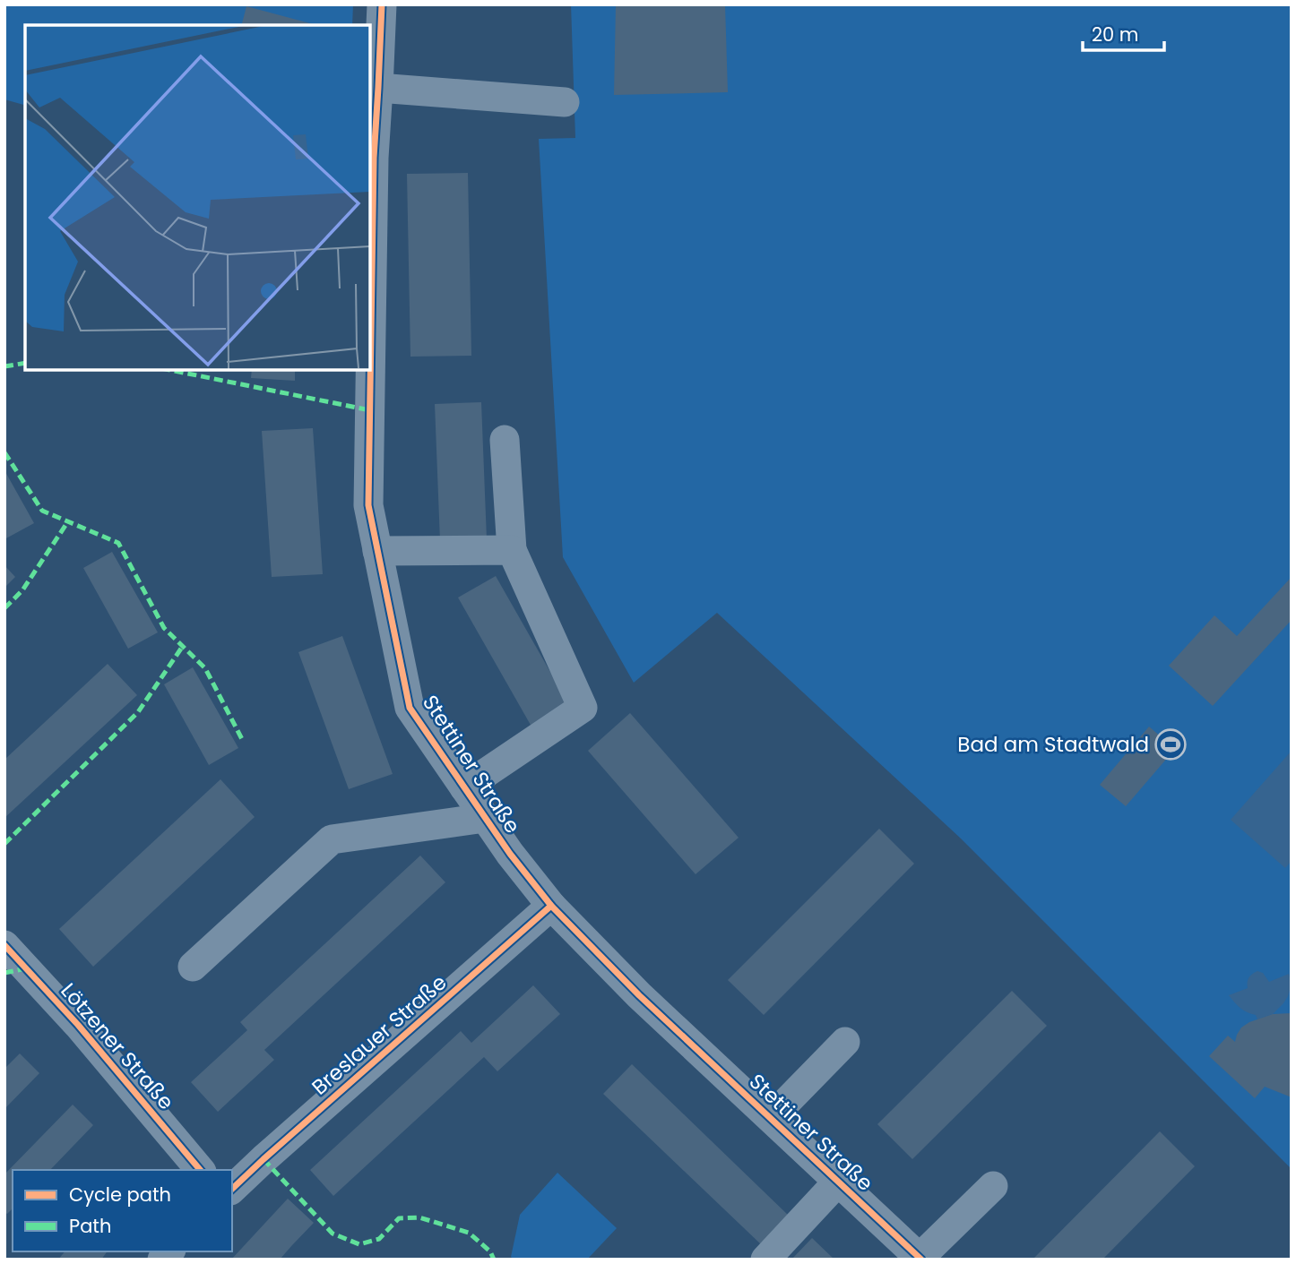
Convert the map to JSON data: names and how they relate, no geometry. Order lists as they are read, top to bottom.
{
  "streets": {
    "street": ["Stettiner Straße", "Breslauer Straße", "Lötzener Straße"]
  },
  "crossings": [
    ["Stettiner Straße", "Breslauer Straße"]
  ],
  "places": {
    "sports": ["Bad am Stadtwald"]
  },
  "legend": ["Cycle path", "Path"],
  "scale_bar": "20 m"
}
